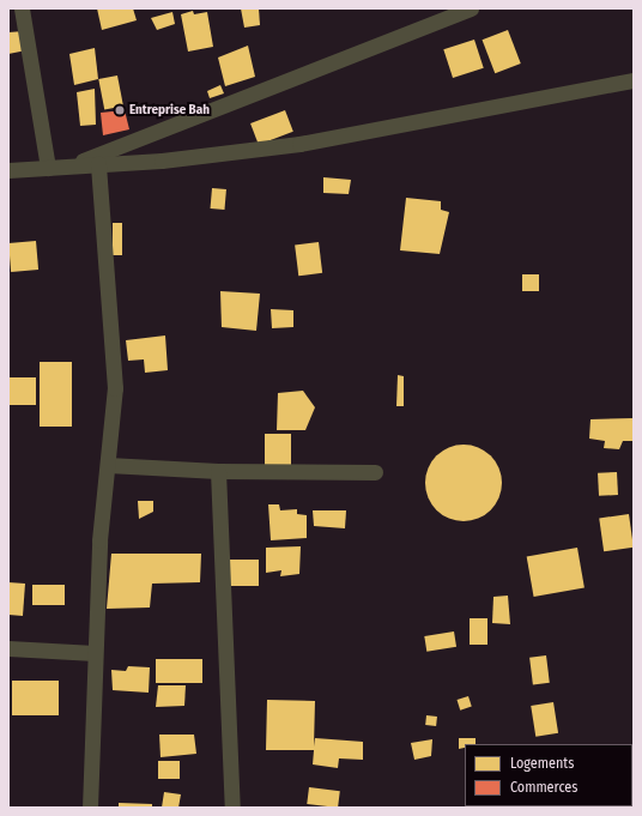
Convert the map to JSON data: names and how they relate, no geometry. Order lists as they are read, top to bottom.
{
  "places": ["Entreprise Bah"],
  "legend": ["Logements", "Commerces"]
}
